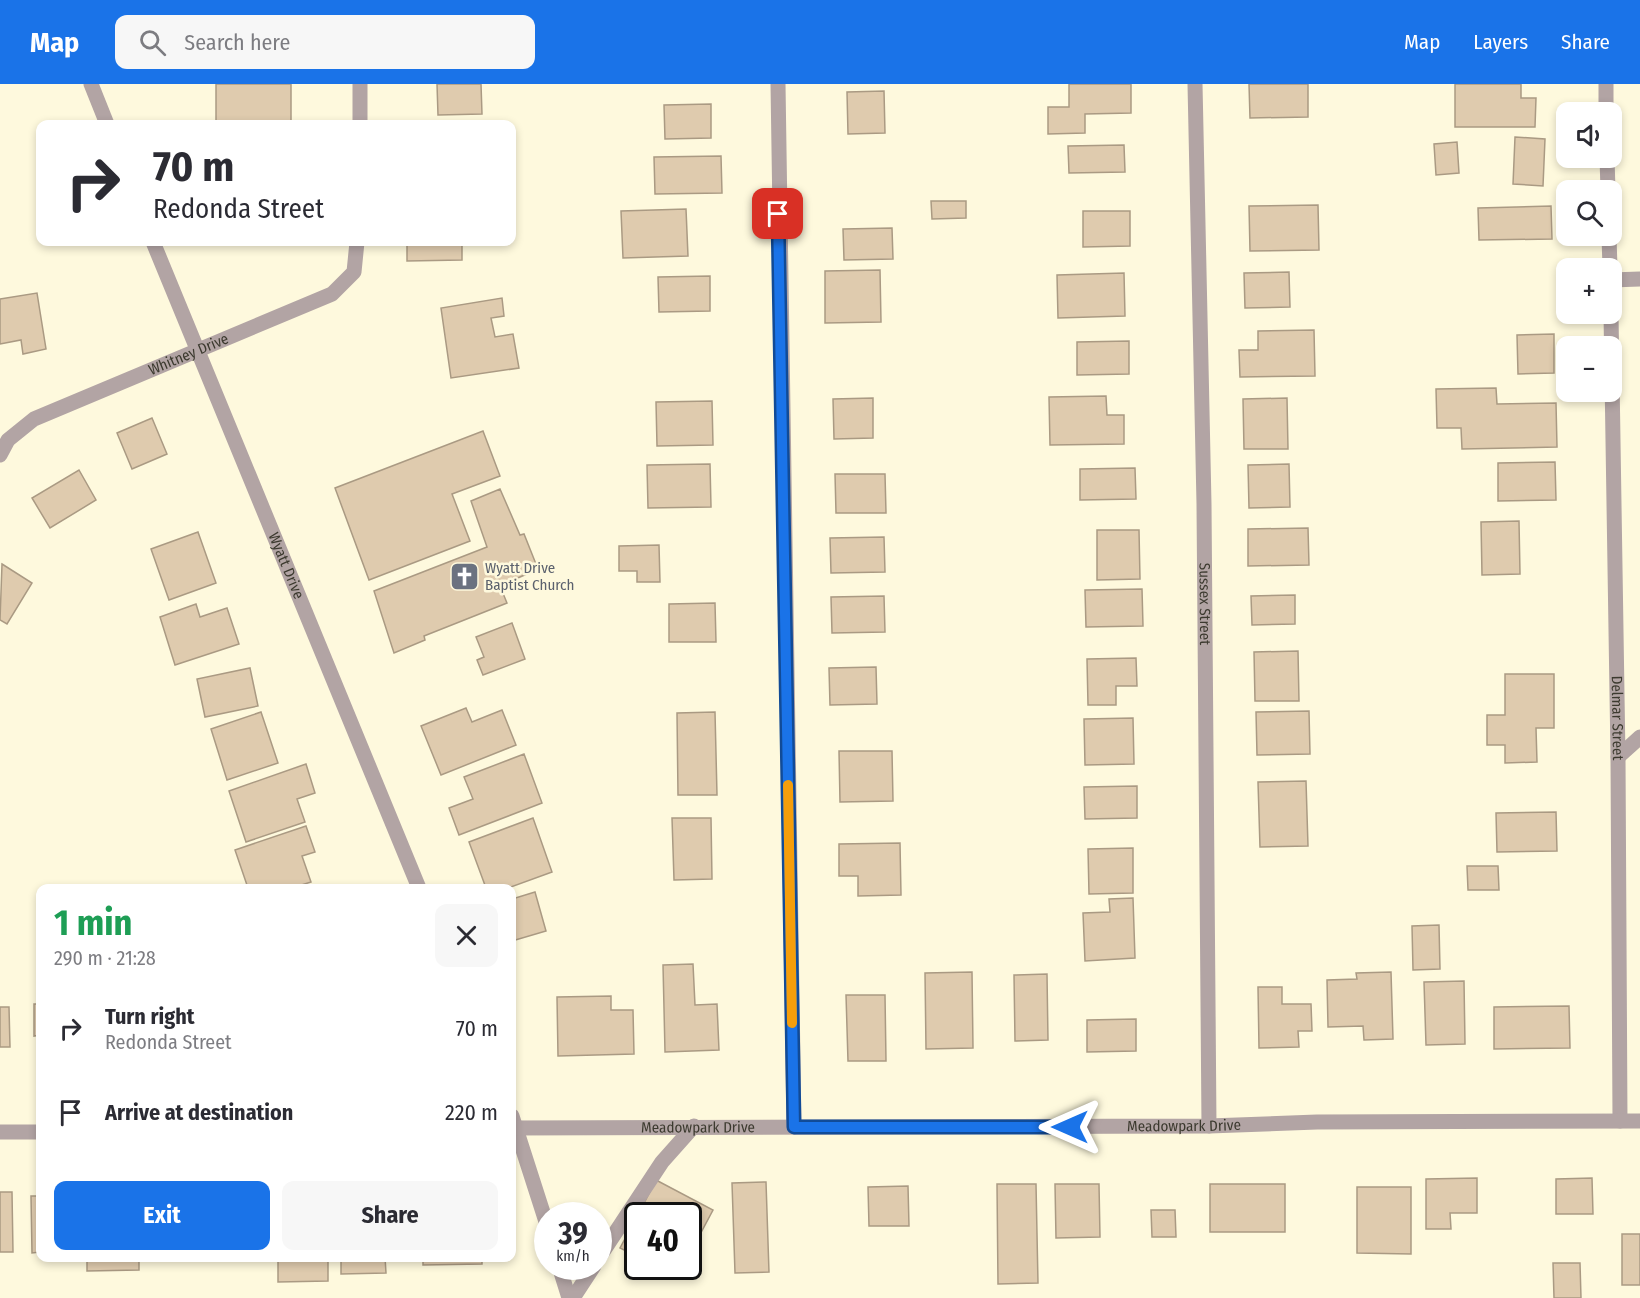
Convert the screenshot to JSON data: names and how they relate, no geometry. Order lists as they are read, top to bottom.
{
  "streets": {
    "street": [
      "Whitney Drive",
      "Wyatt Drive",
      "Sussex Street",
      "Delmar Street",
      "Meadowpark Drive"
    ]
  },
  "crossings": [
    ["Whitney Drive", "Wyatt Drive"],
    ["Sussex Street", "Meadowpark Drive"],
    ["Delmar Street", "Meadowpark Drive"]
  ],
  "places": {
    "church": ["Wyatt Drive Baptist Church"]
  },
  "page": {
    "header": "Map",
    "search": "Search here",
    "nav": ["Map", "Layers", "Share"],
    "map_buttons": ["+", "−"],
    "turn": ["70 m", "Redonda Street"],
    "heading": ["1 min", "290 m · 21:28"],
    "list": [
      {
        "name": "Turn right",
        "note": "Redonda Street",
        "value": "70 m"
      },
      {
        "name": "Arrive at destination",
        "value": "220 m"
      }
    ],
    "buttons": ["Exit", "Share"],
    "speed": "39 km/h",
    "limit": "40"
  }
}
